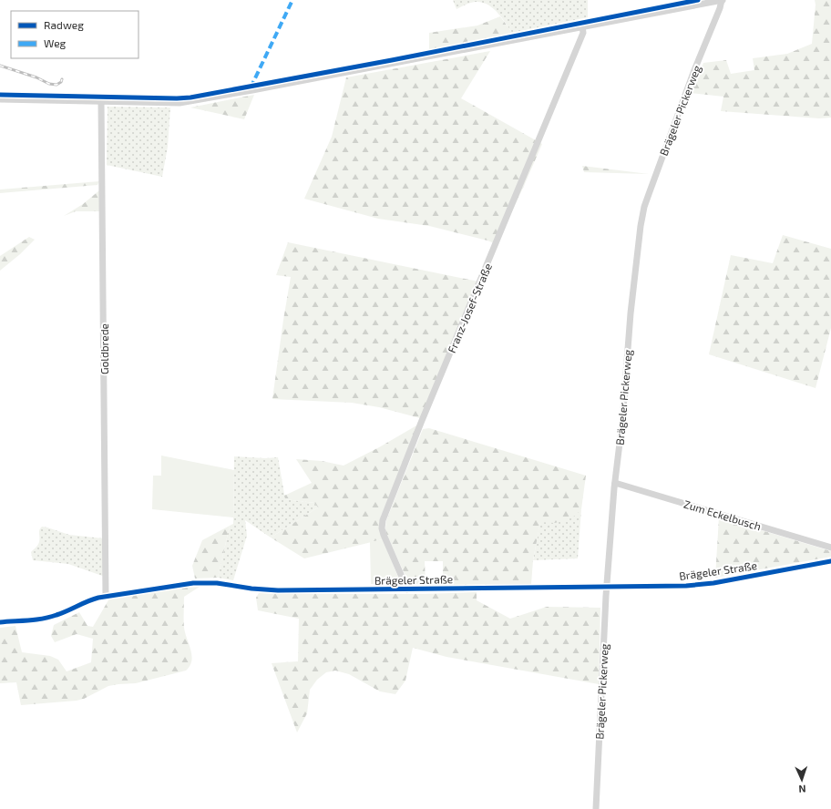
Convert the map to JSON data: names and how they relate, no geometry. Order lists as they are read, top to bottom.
{
  "streets": {
    "street": [
      "Brägeler Pickerweg",
      "Franz-Josef-Straße",
      "Goldbrede",
      "Zum Eckelbusch",
      "Brägeler Straße"
    ]
  },
  "crossings": [
    ["Brägeler Pickerweg", "Zum Eckelbusch"],
    ["Brägeler Pickerweg", "Brägeler Straße"],
    ["Franz-Josef-Straße", "Brägeler Straße"],
    ["Goldbrede", "Brägeler Straße"]
  ],
  "legend": ["Radweg", "Weg"],
  "north": "bottom"
}
